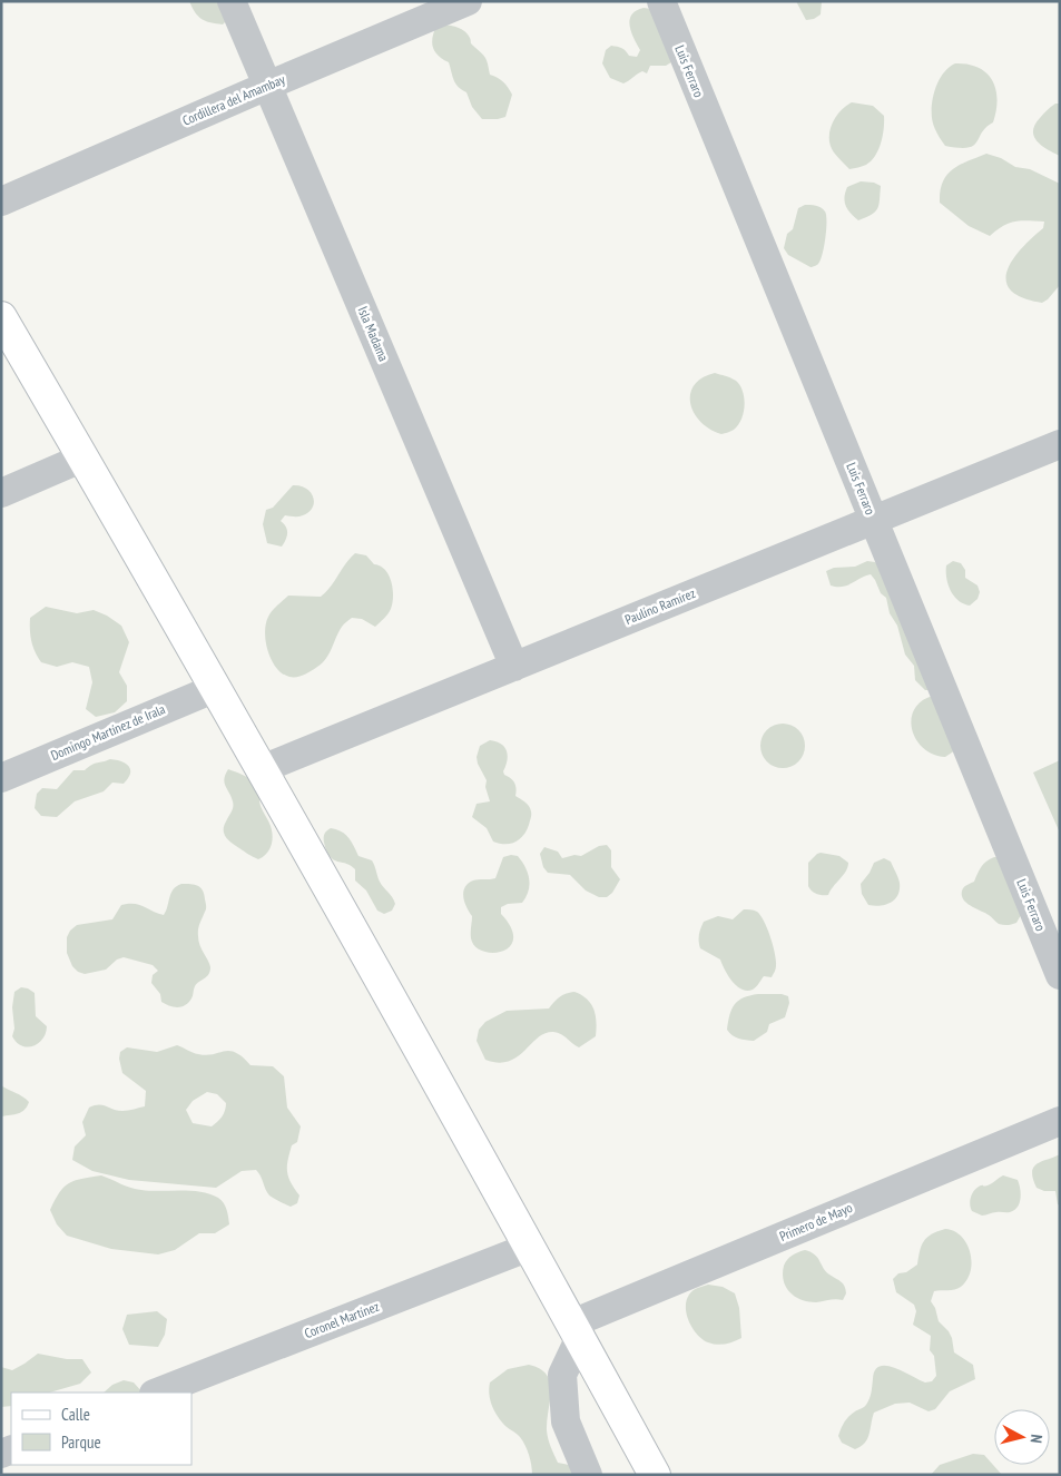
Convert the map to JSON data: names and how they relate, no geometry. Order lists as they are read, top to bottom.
{
  "streets": {
    "street": [
      "Luis Ferraro",
      "Cordillera del Amambay",
      "Isla Madama",
      "Paulino Ramírez",
      "Domingo Martínez de Irala",
      "Primero de Mayo",
      "Coronel Martínez"
    ]
  },
  "crossings": [
    ["Luis Ferraro", "Paulino Ramírez"],
    ["Cordillera del Amambay", "Isla Madama"],
    ["Isla Madama", "Paulino Ramírez"]
  ],
  "legend": ["Calle", "Parque"],
  "north": "right"
}
